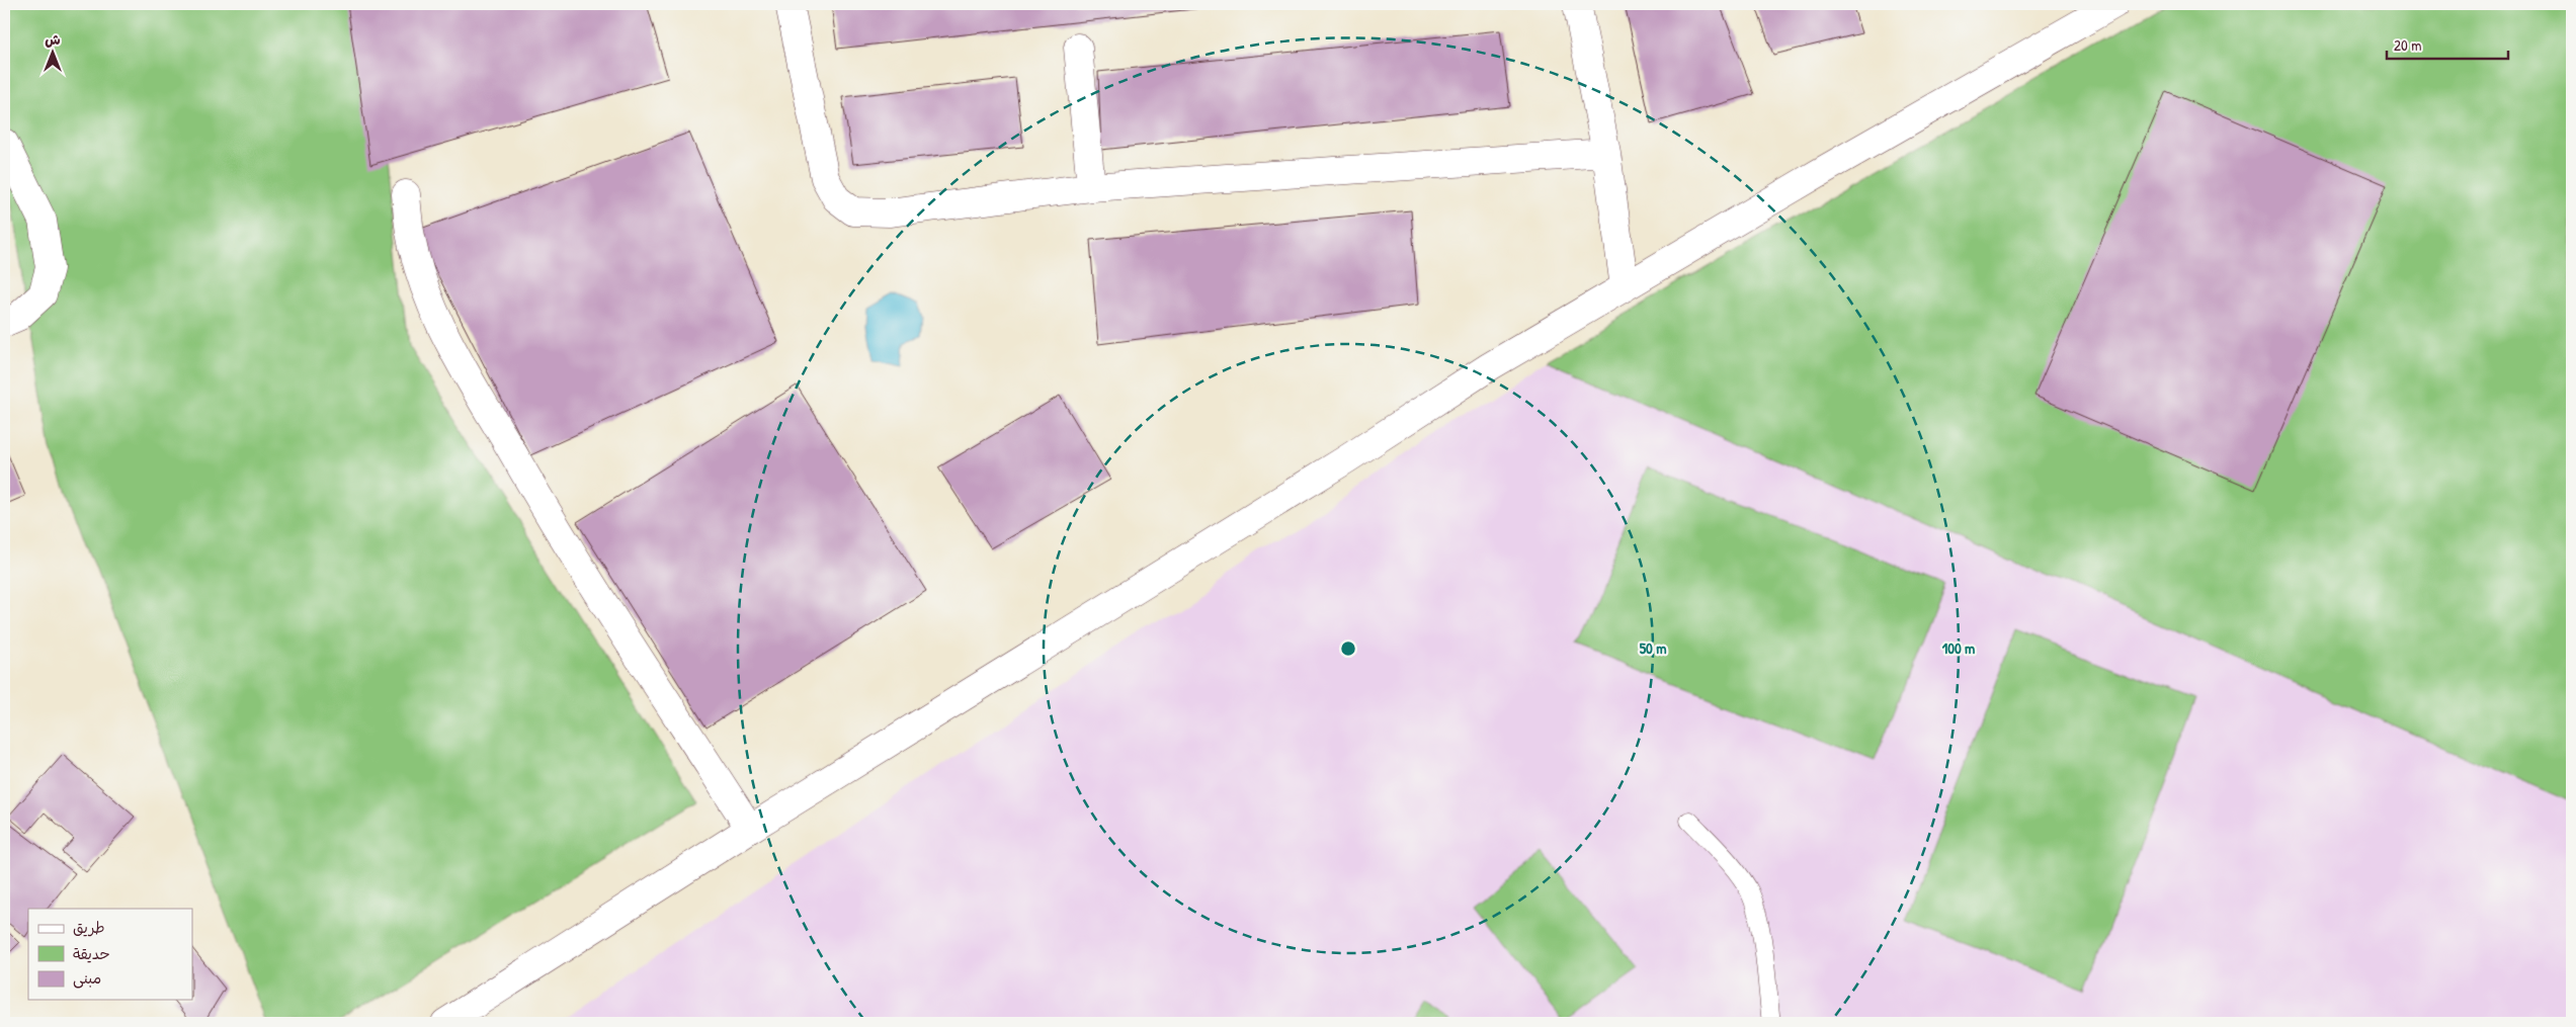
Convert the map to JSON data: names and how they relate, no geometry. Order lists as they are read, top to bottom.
{
  "legend": ["طريق", "حديقة", "مبنى"],
  "scale_bar": "20 m",
  "north": "top",
  "rings": ["50 m", "100 m"]
}
